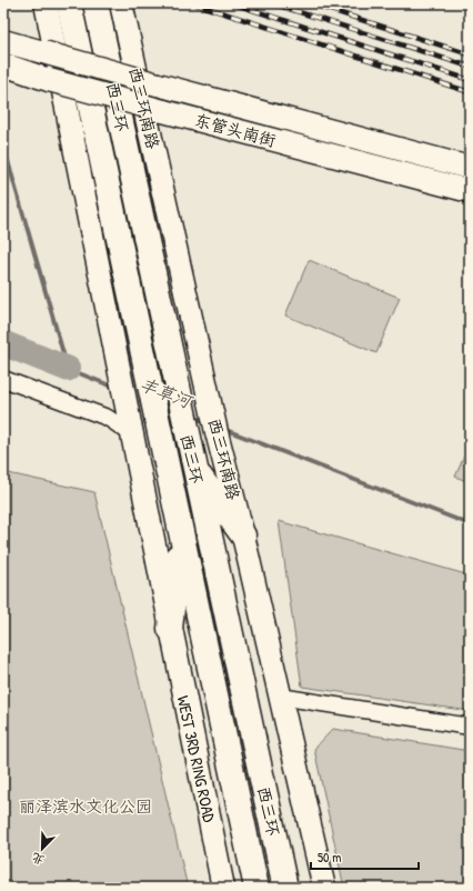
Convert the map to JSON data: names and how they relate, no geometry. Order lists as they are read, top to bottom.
{
  "streets": {
    "highway": ["西三环"],
    "street": ["西三环南路", "东管头南街", "WEST 3RD RING ROAD"]
  },
  "water": ["丰草河"],
  "parks": ["丽泽滨水文化公园"],
  "scale_bar": "50 m",
  "north": "bottom left"
}
